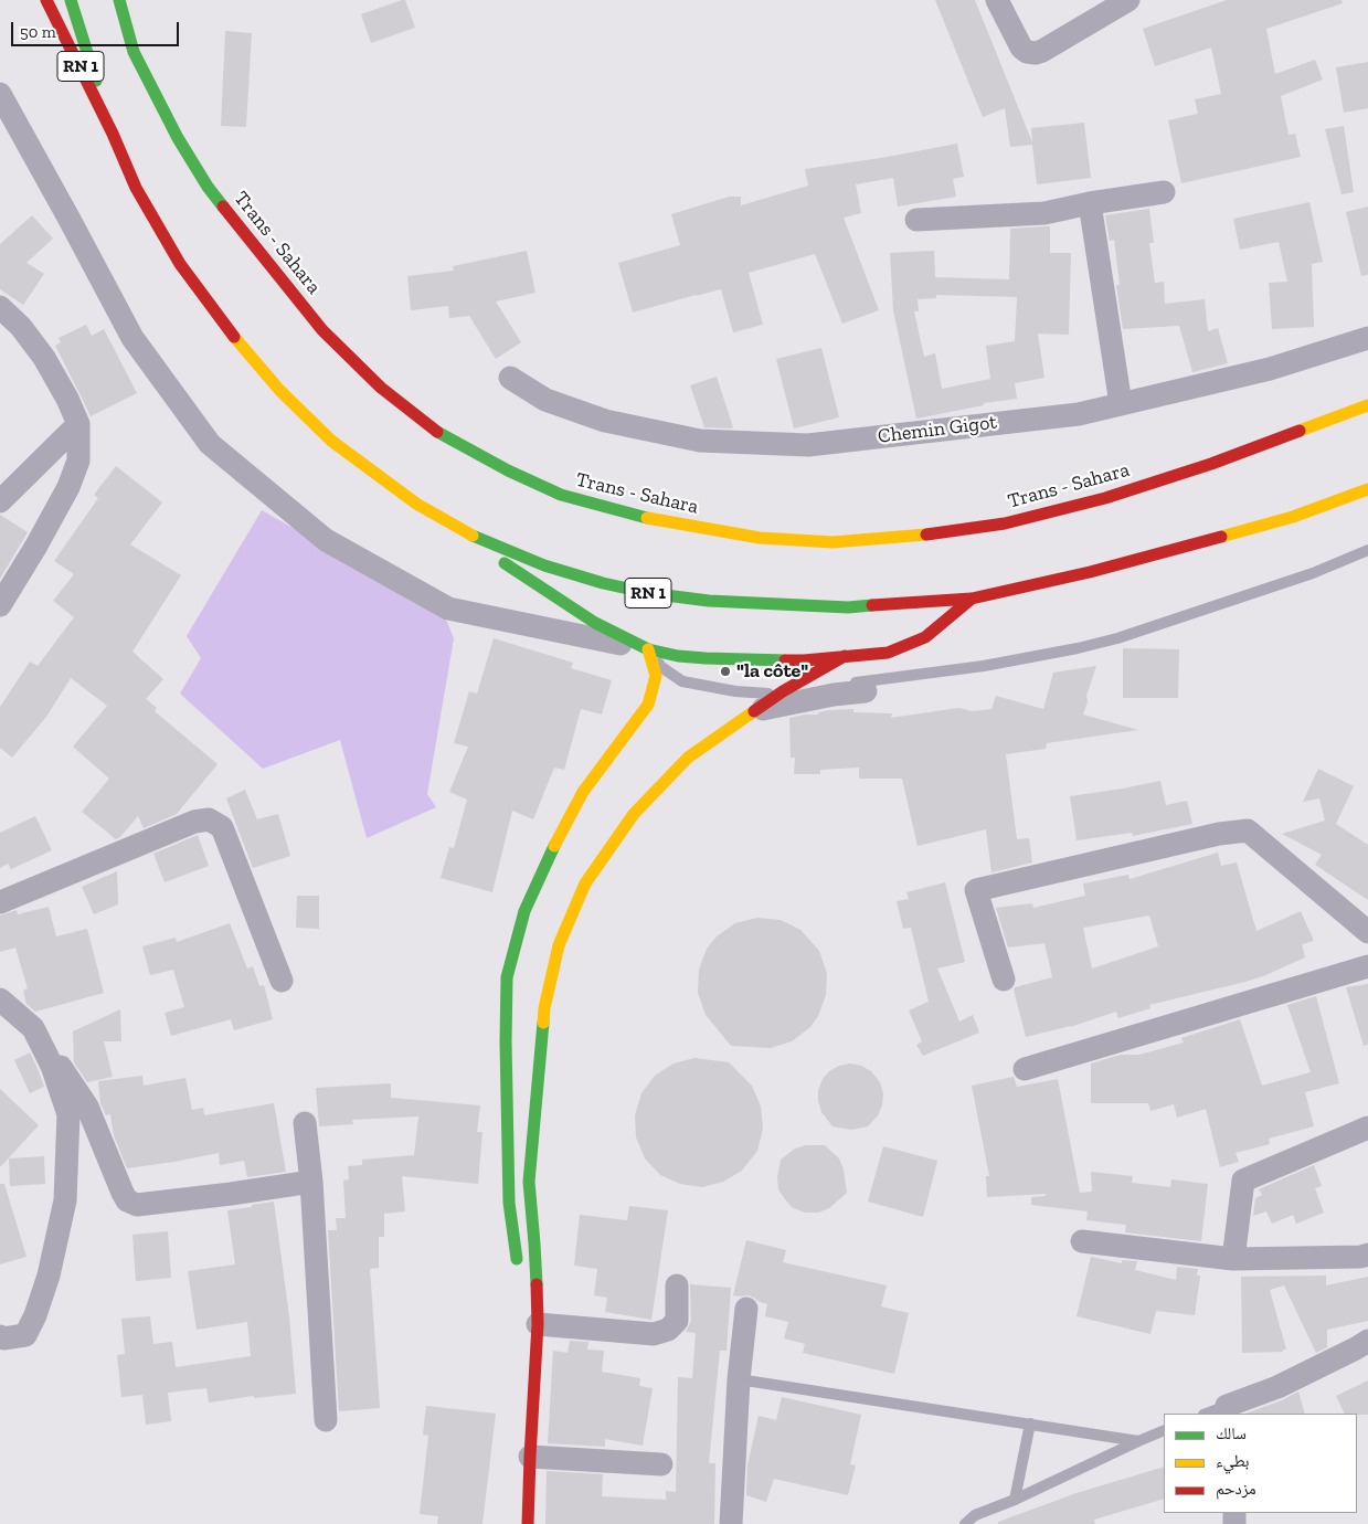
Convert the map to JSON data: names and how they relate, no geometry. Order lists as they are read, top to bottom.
{
  "streets": {
    "main road": ["RN 1", "Trans - Sahara"],
    "street": ["Chemin Gigot"]
  },
  "crossings": [
    ["RN 1", "Trans - Sahara"]
  ],
  "places": ["\"la côte\""],
  "legend": ["سالك", "بطيء", "مزدحم"],
  "scale_bar": "50 m"
}
